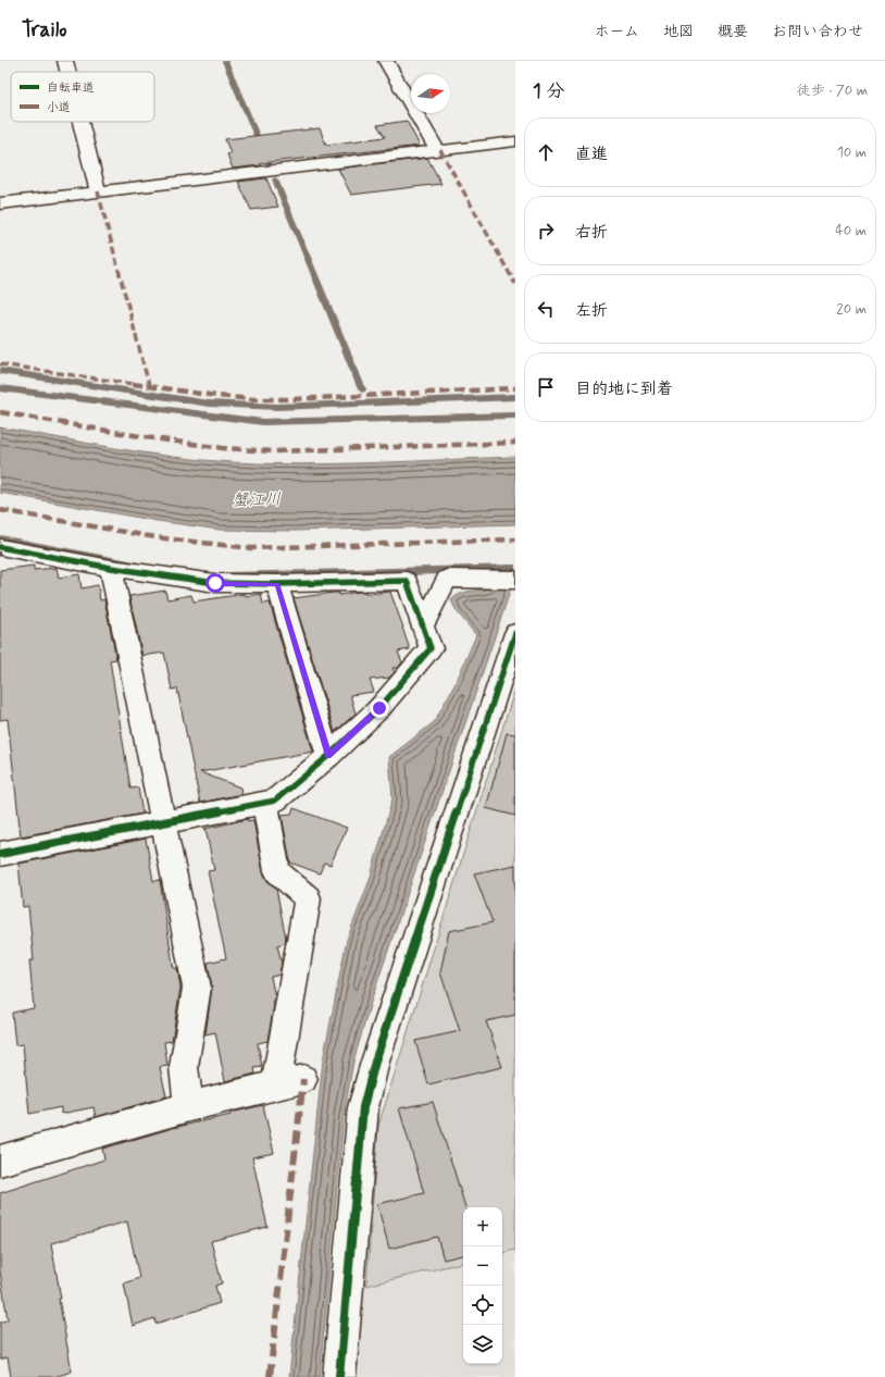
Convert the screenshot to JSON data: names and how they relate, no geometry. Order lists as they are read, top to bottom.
{
  "water": ["蟹江川"],
  "legend": ["自転車道", "小道"],
  "north": "right",
  "page": {
    "header": "Trailo",
    "nav": [
      "ホーム",
      "地図",
      "概要",
      "お問い合わせ"
    ],
    "heading": ["1 分", "徒歩 · 70 m"],
    "list": [
      ["直進", "10 m"],
      ["右折", "40 m"],
      ["左折", "20 m"],
      "目的地に到着"
    ],
    "map_buttons": ["+", "−"]
  }
}
